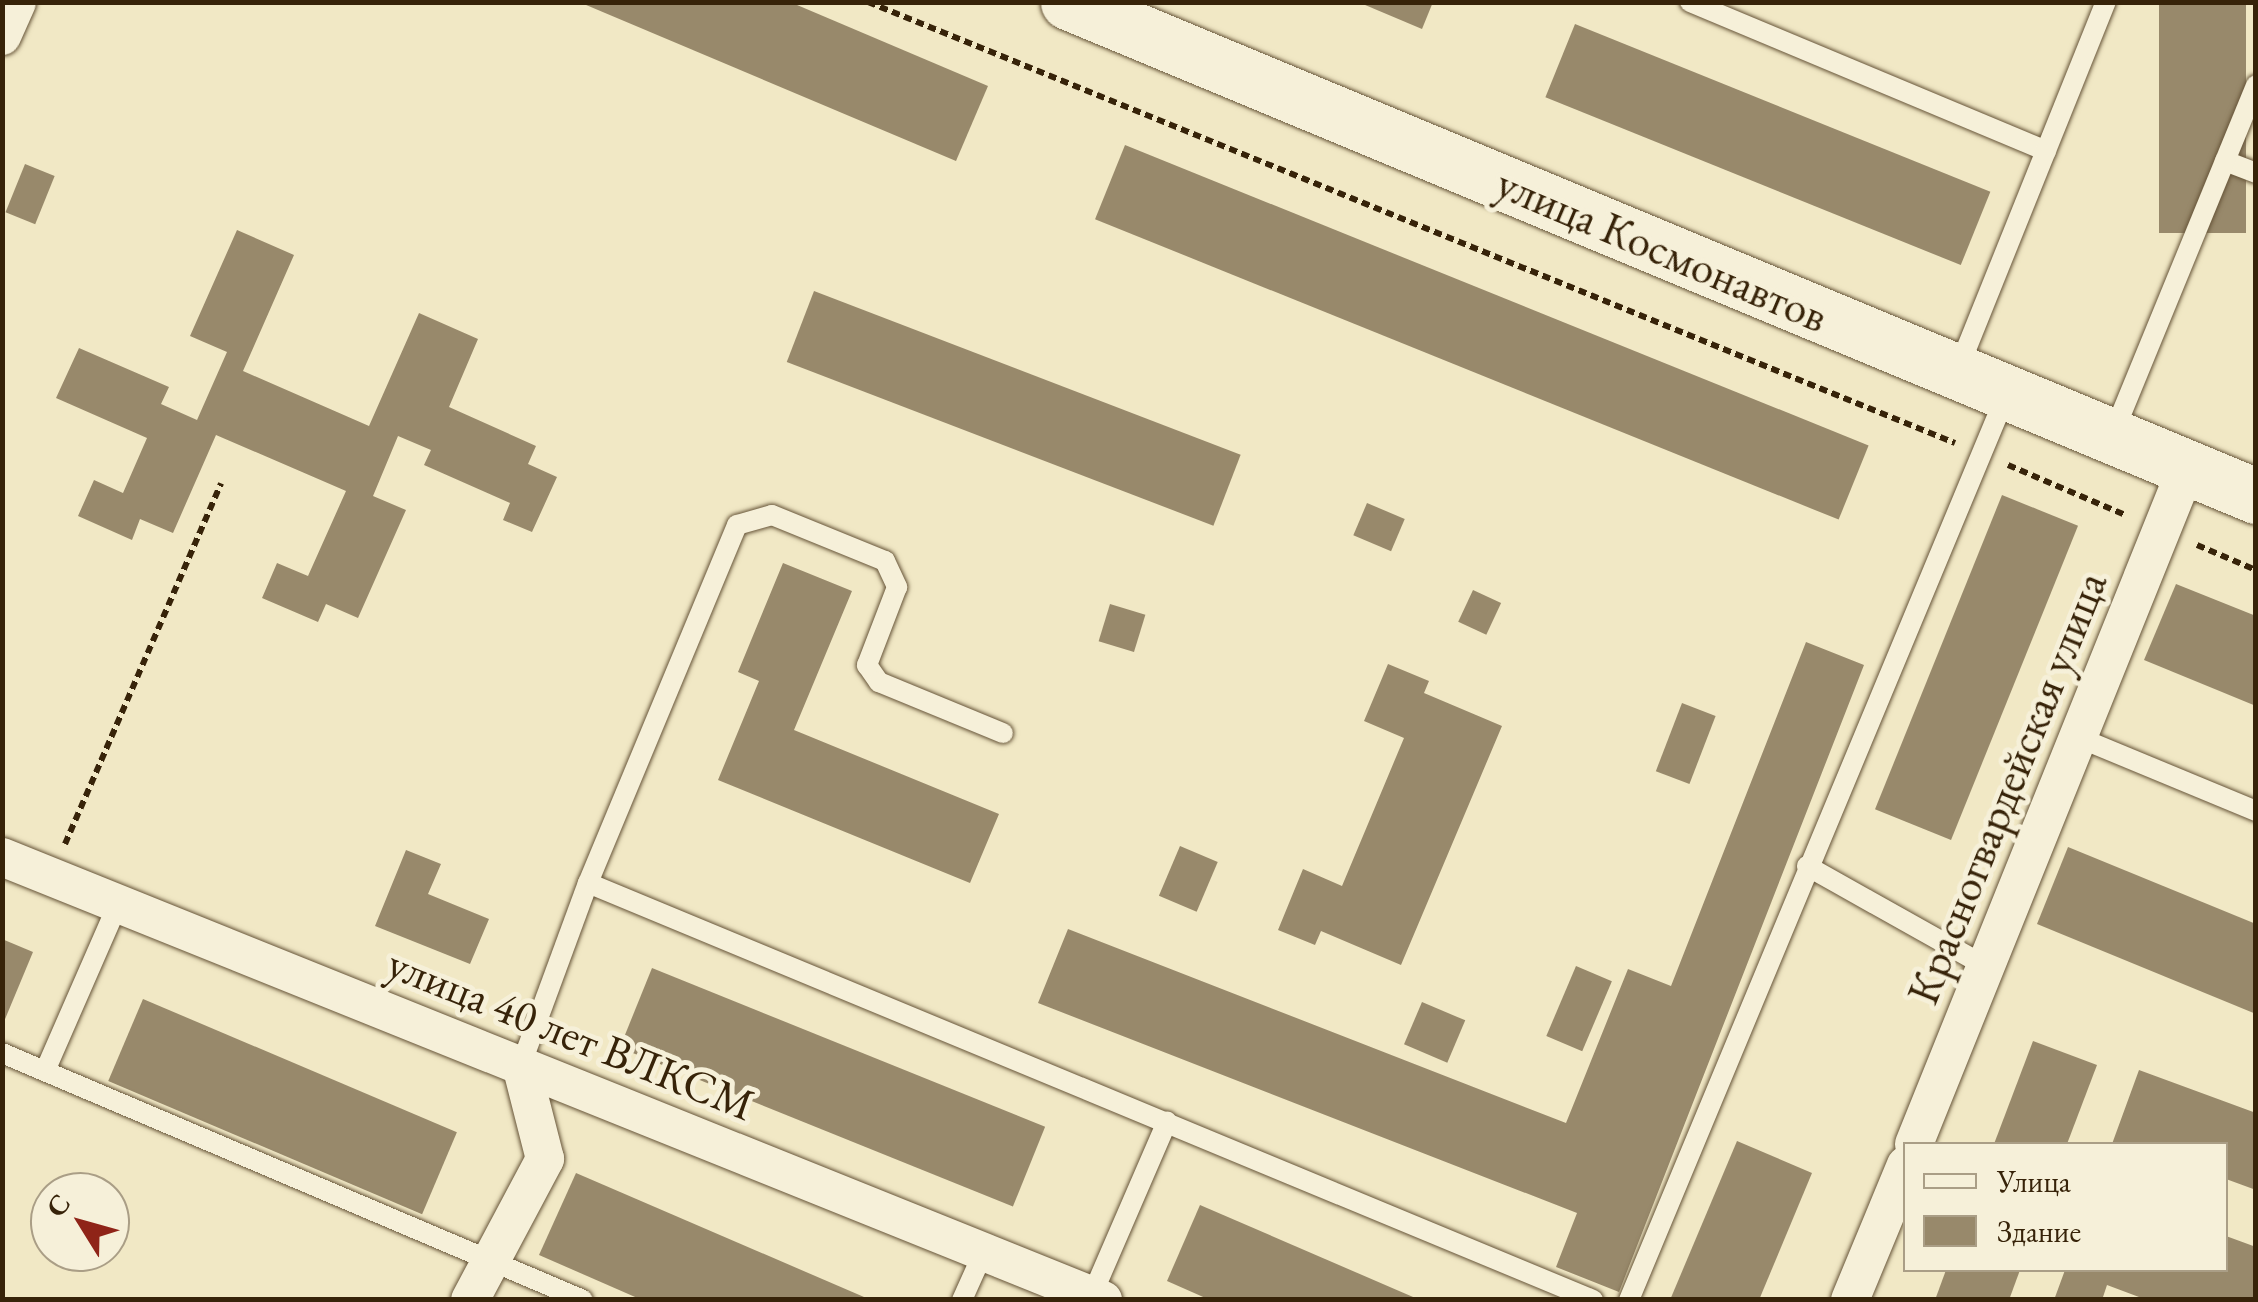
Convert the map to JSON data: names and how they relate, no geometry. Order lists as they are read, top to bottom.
{
  "streets": {
    "street": ["улица Космонавтов", "Красногвардейская улица", "улица 40 лет ВЛКСМ"]
  },
  "crossings": [
    ["улица Космонавтов", "Красногвардейская улица"]
  ],
  "legend": ["Улица", "Здание"],
  "north": "top left"
}
